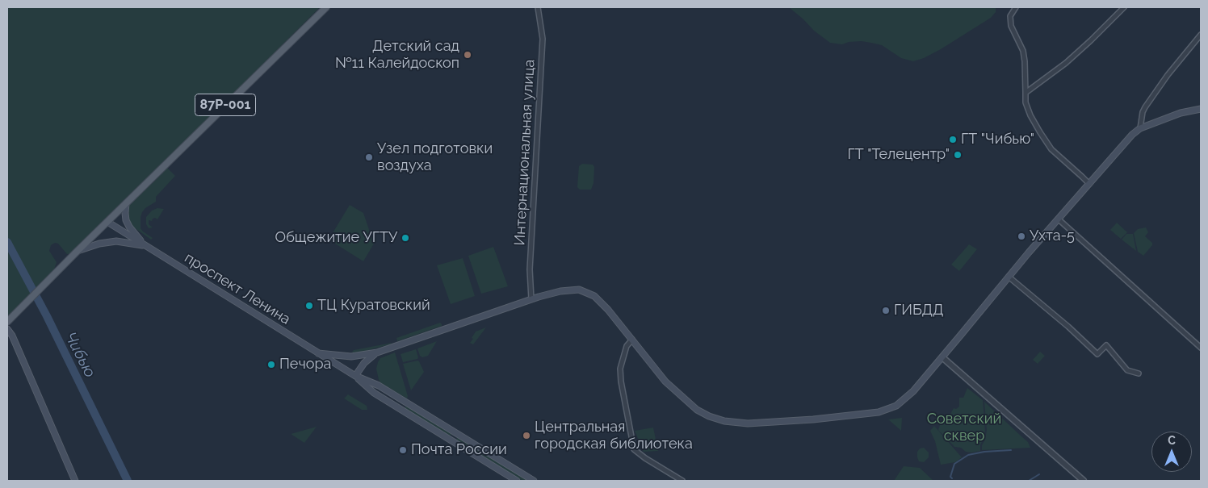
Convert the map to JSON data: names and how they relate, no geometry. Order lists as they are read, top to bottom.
{
  "streets": {
    "main road": ["87Р-001", "проспект Ленина"],
    "street": ["Интернациональная улица"]
  },
  "crossings": [
    ["87Р-001", "проспект Ленина"]
  ],
  "water": ["Чибью"],
  "parks": ["Советский сквер"],
  "places": [
    "Детский сад №11 Калейдоскоп",
    "ГТ \"Чибью\"",
    "ГТ \"Телецентр\"",
    "Узел подготовки воздуха",
    "Ухта-5",
    "Общежитие УГТУ",
    "ТЦ Куратовский",
    "ГИБДД",
    "Печора",
    "Центральная городская библиотека",
    "Почта России"
  ],
  "north": "top"
}
